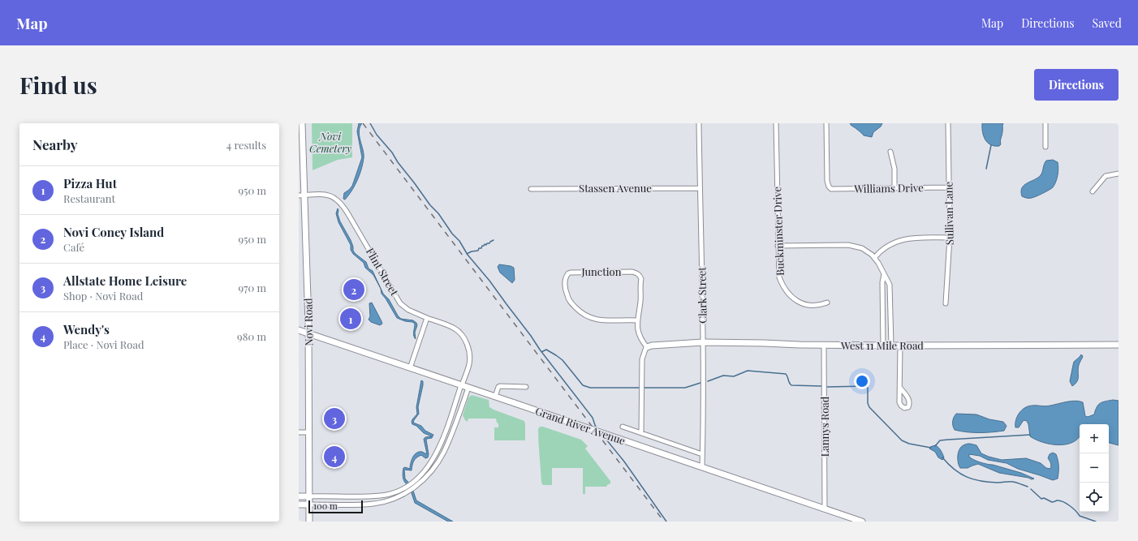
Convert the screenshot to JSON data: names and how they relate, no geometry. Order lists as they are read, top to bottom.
{
  "streets": {
    "main road": ["Novi Road", "West 11 Mile Road", "Grand River Avenue"],
    "street": [
      "Stassen Avenue",
      "Williams Drive",
      "Sullivan Lane",
      "Buckminster Drive",
      "Flint Street",
      "Junction",
      "Clark Street",
      "Lannys Road"
    ]
  },
  "crossings": [
    ["Stassen Avenue", "Clark Street"],
    ["Williams Drive", "Sullivan Lane"],
    ["Flint Street", "Novi Road"],
    ["Flint Street", "Grand River Avenue"],
    ["Clark Street", "West 11 Mile Road"],
    ["Clark Street", "Grand River Avenue"],
    ["Novi Road", "Grand River Avenue"],
    ["West 11 Mile Road", "Lannys Road"],
    ["Grand River Avenue", "Lannys Road"]
  ],
  "parks": ["Novi Cemetery"],
  "scale_bar": "100 m",
  "page": {
    "header": "Map",
    "nav": ["Map", "Directions", "Saved"],
    "buttons": "Directions",
    "title": "Find us",
    "heading": ["Nearby", "4 results"],
    "list": [
      {
        "mark": "1",
        "name": "Pizza Hut",
        "note": "Restaurant",
        "value": "950 m"
      },
      {
        "mark": "2",
        "name": "Novi Coney Island",
        "note": "Café",
        "value": "950 m"
      },
      {
        "mark": "3",
        "name": "Allstate Home Leisure",
        "note": "Shop · Novi Road",
        "value": "970 m"
      },
      {
        "mark": "4",
        "name": "Wendy's",
        "note": "Place · Novi Road",
        "value": "980 m"
      }
    ],
    "pins": [
      "2",
      "1",
      "3",
      "4"
    ],
    "map_buttons": ["+", "−"],
    "scale": "100 m"
  }
}
